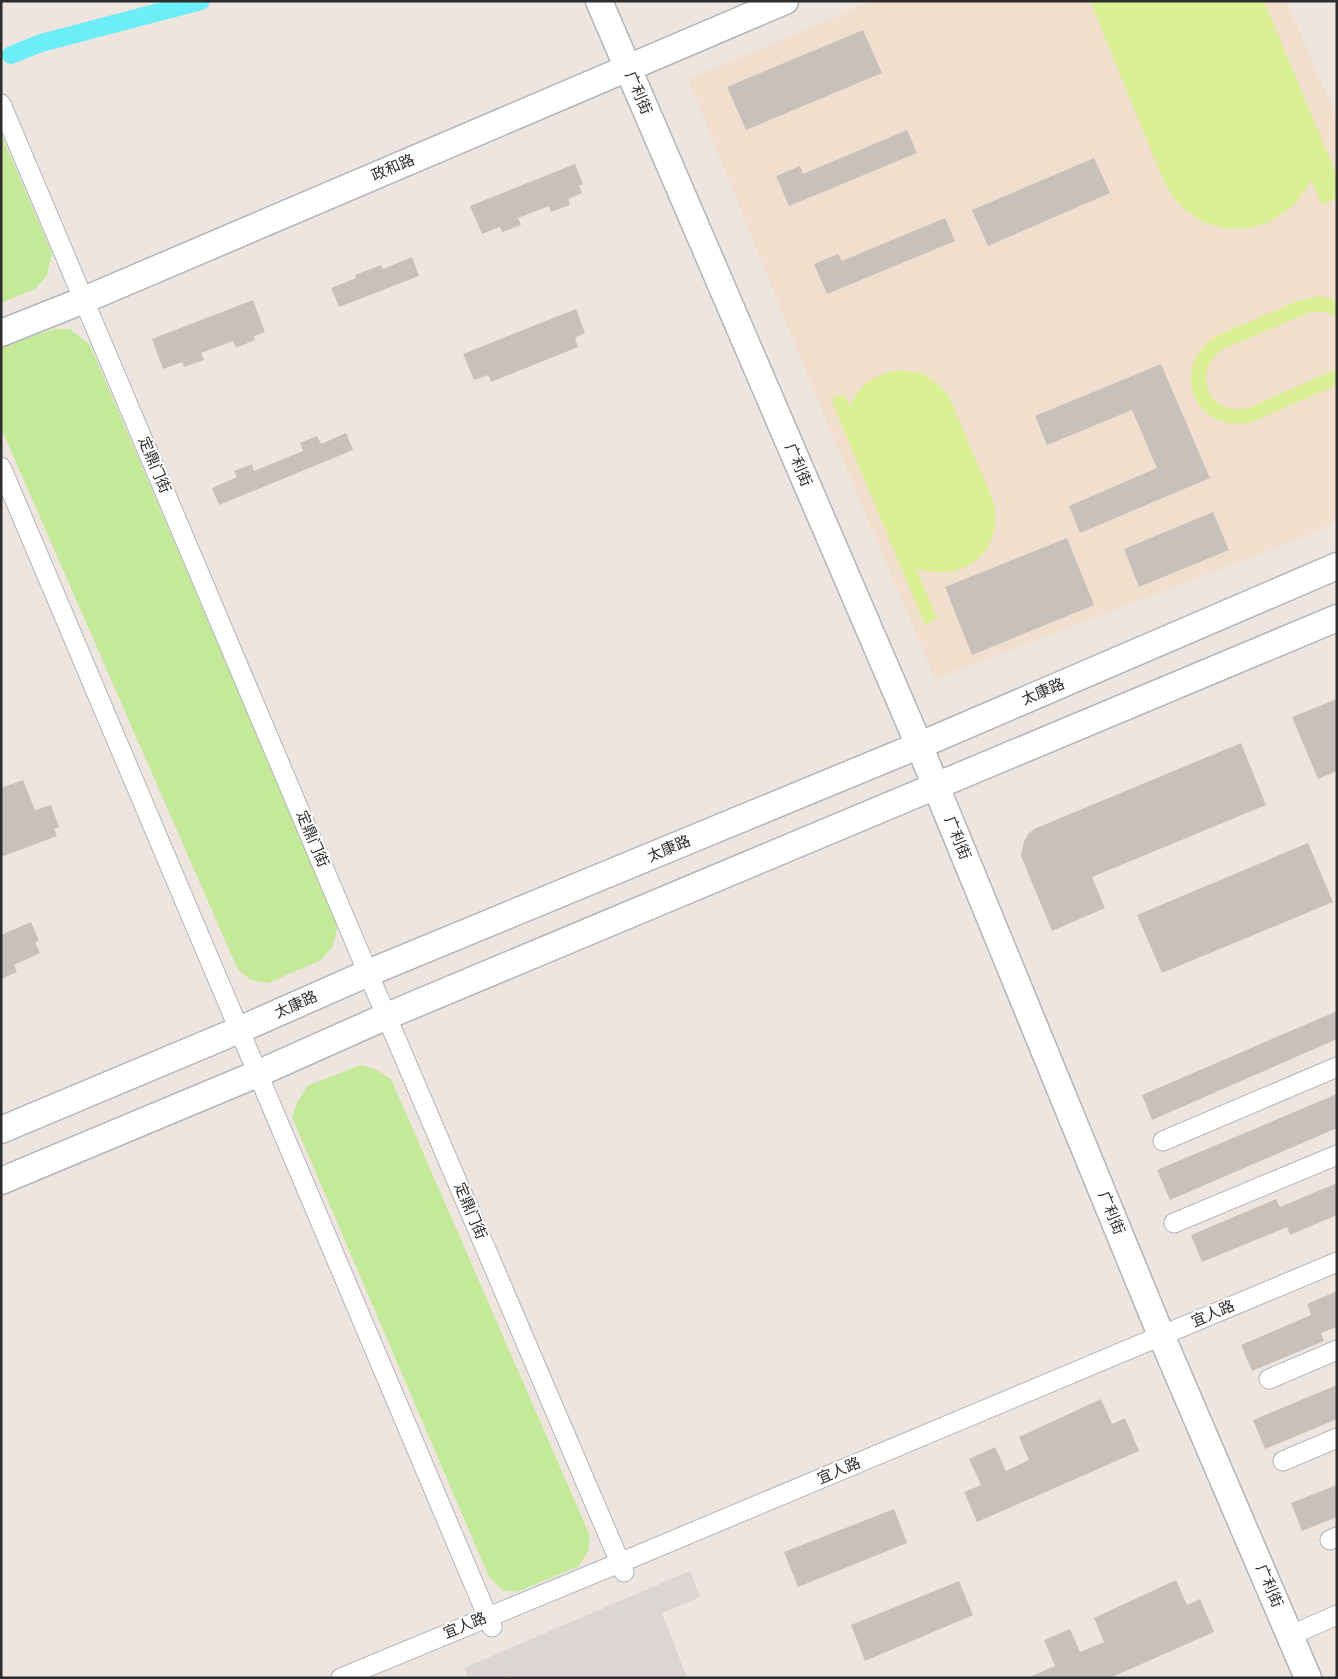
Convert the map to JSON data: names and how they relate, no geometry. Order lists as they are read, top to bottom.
{
  "streets": {
    "street": [
      "广利街",
      "政和路",
      "定鼎门街",
      "太康路",
      "宜人路"
    ]
  },
  "crossings": [
    ["广利街", "政和路"],
    ["广利街", "太康路"],
    ["广利街", "宜人路"],
    ["政和路", "定鼎门街"],
    ["定鼎门街", "太康路"],
    ["定鼎门街", "宜人路"]
  ]
}
